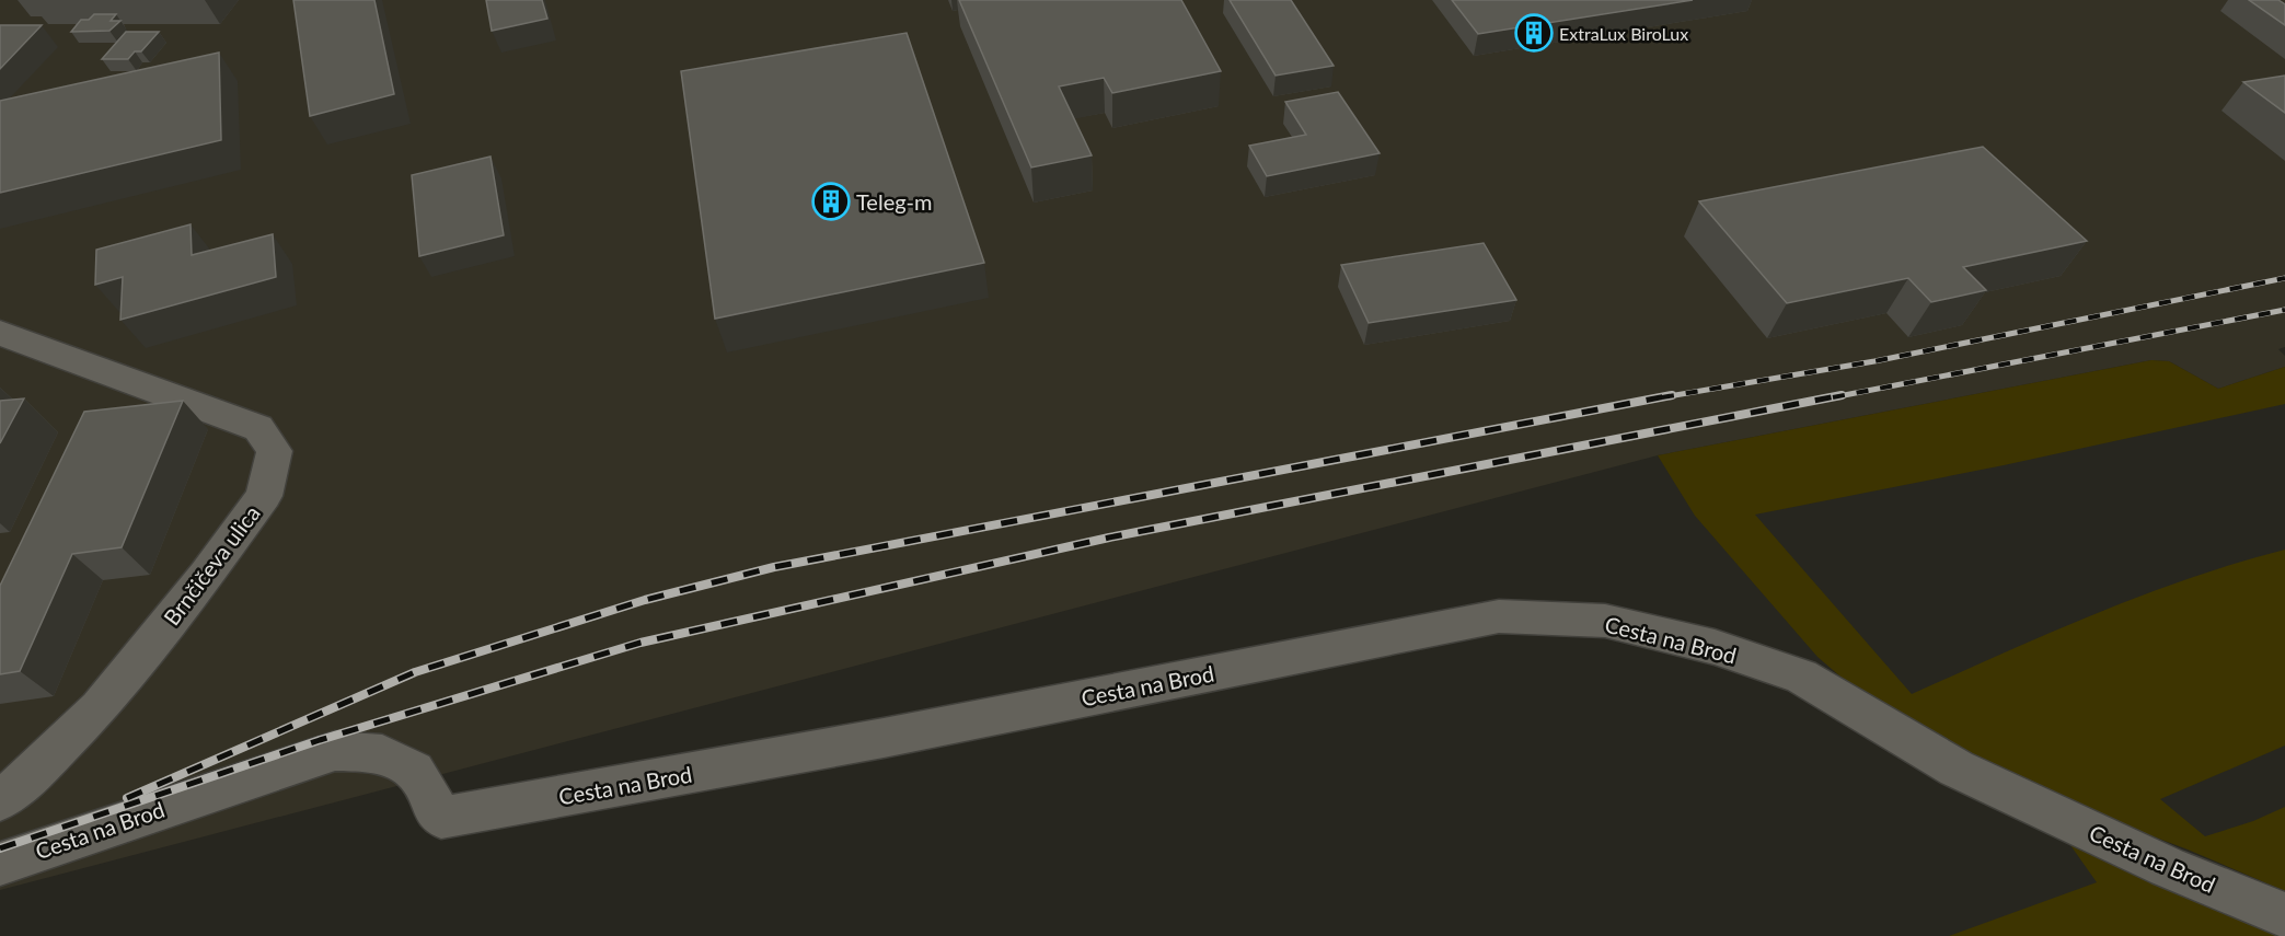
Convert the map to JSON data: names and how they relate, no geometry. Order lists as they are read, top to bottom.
{
  "streets": {
    "street": ["Brnčičeva ulica", "Cesta na Brod"]
  },
  "places": {
    "building": ["ExtraLux BiroLux", "Teleg-m"]
  }
}
